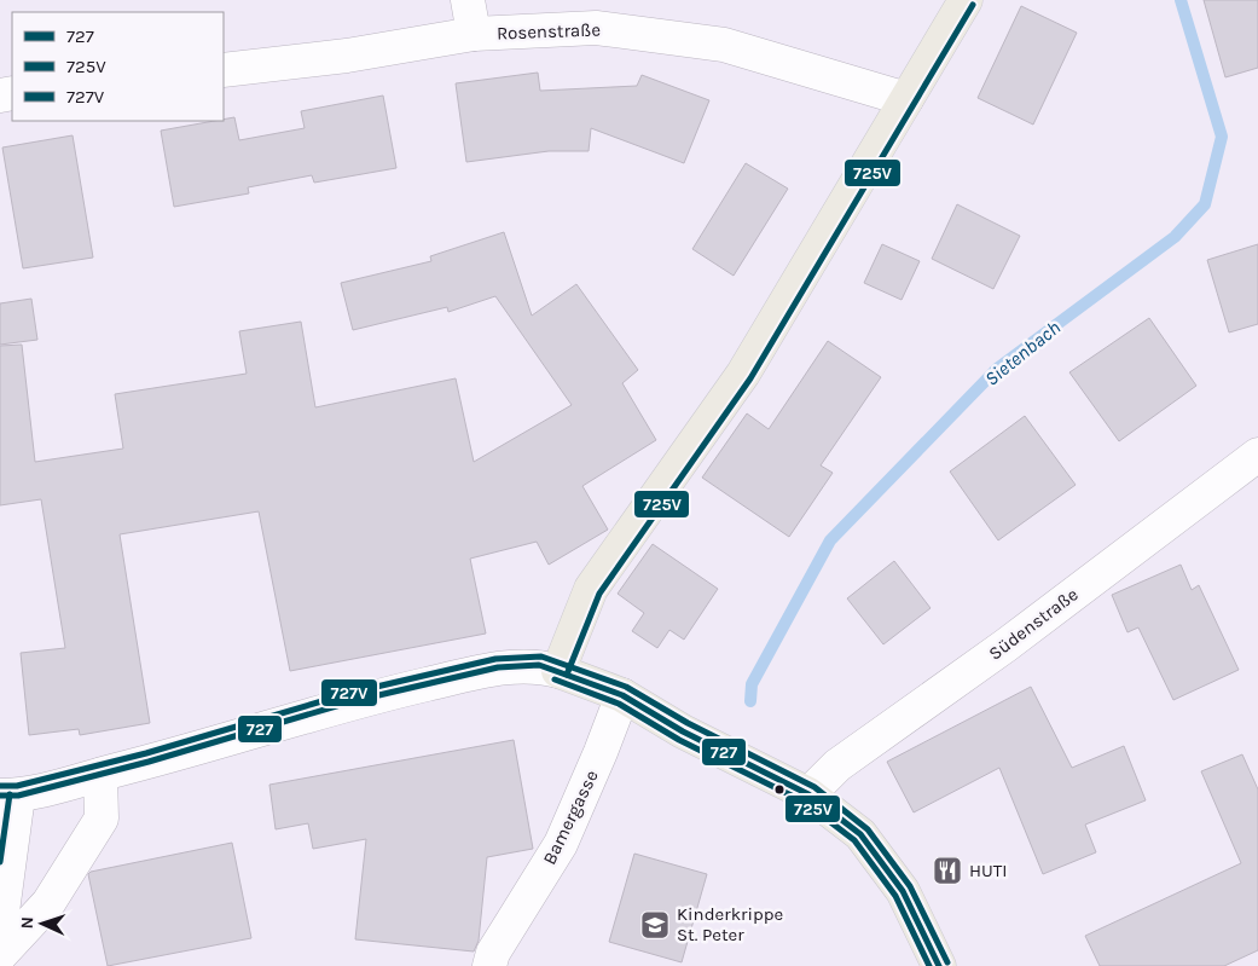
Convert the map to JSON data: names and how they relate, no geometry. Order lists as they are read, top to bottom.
{
  "streets": {
    "street": ["Rosenstraße", "Südenstraße", "Bamergasse"]
  },
  "water": ["Sietenbach"],
  "places": {
    "restaurant": ["HUTI"],
    "school or university": ["Kinderkrippe St. Peter"]
  },
  "lines": ["transit line 725V", "transit line 727V", "transit line 727"],
  "legend": ["727", "725V", "727V"],
  "north": "left"
}
